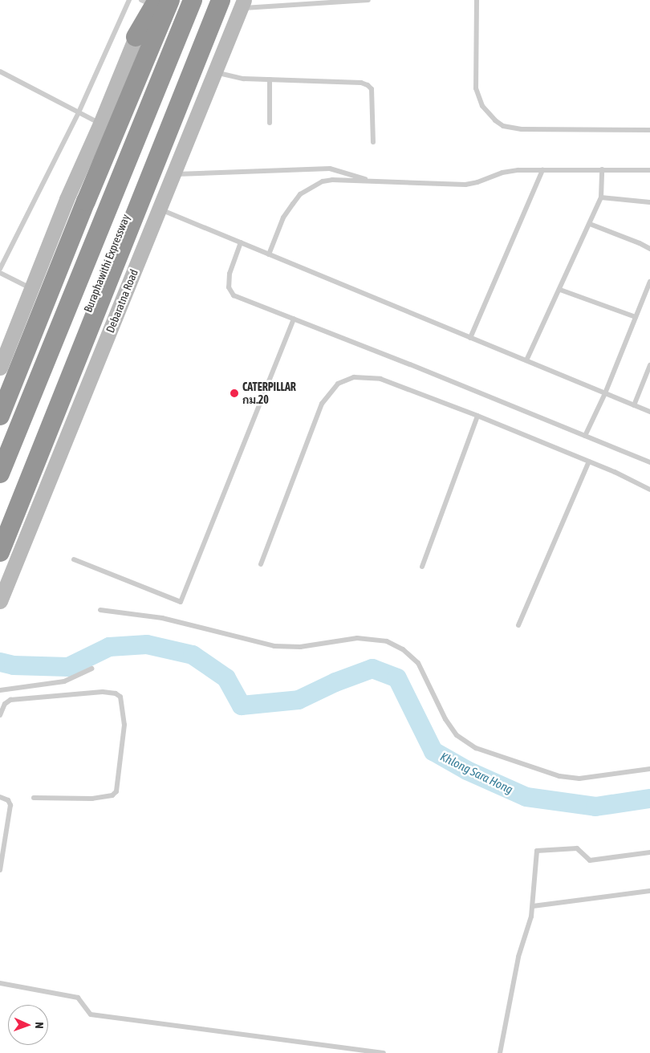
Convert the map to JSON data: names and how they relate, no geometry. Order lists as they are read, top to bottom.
{
  "streets": {
    "highway": ["Buraphawithi Expressway", "Debaratna Road"]
  },
  "water": ["Khlong Sara Hong"],
  "places": ["CATERPILLAR กม.20"],
  "north": "right"
}
